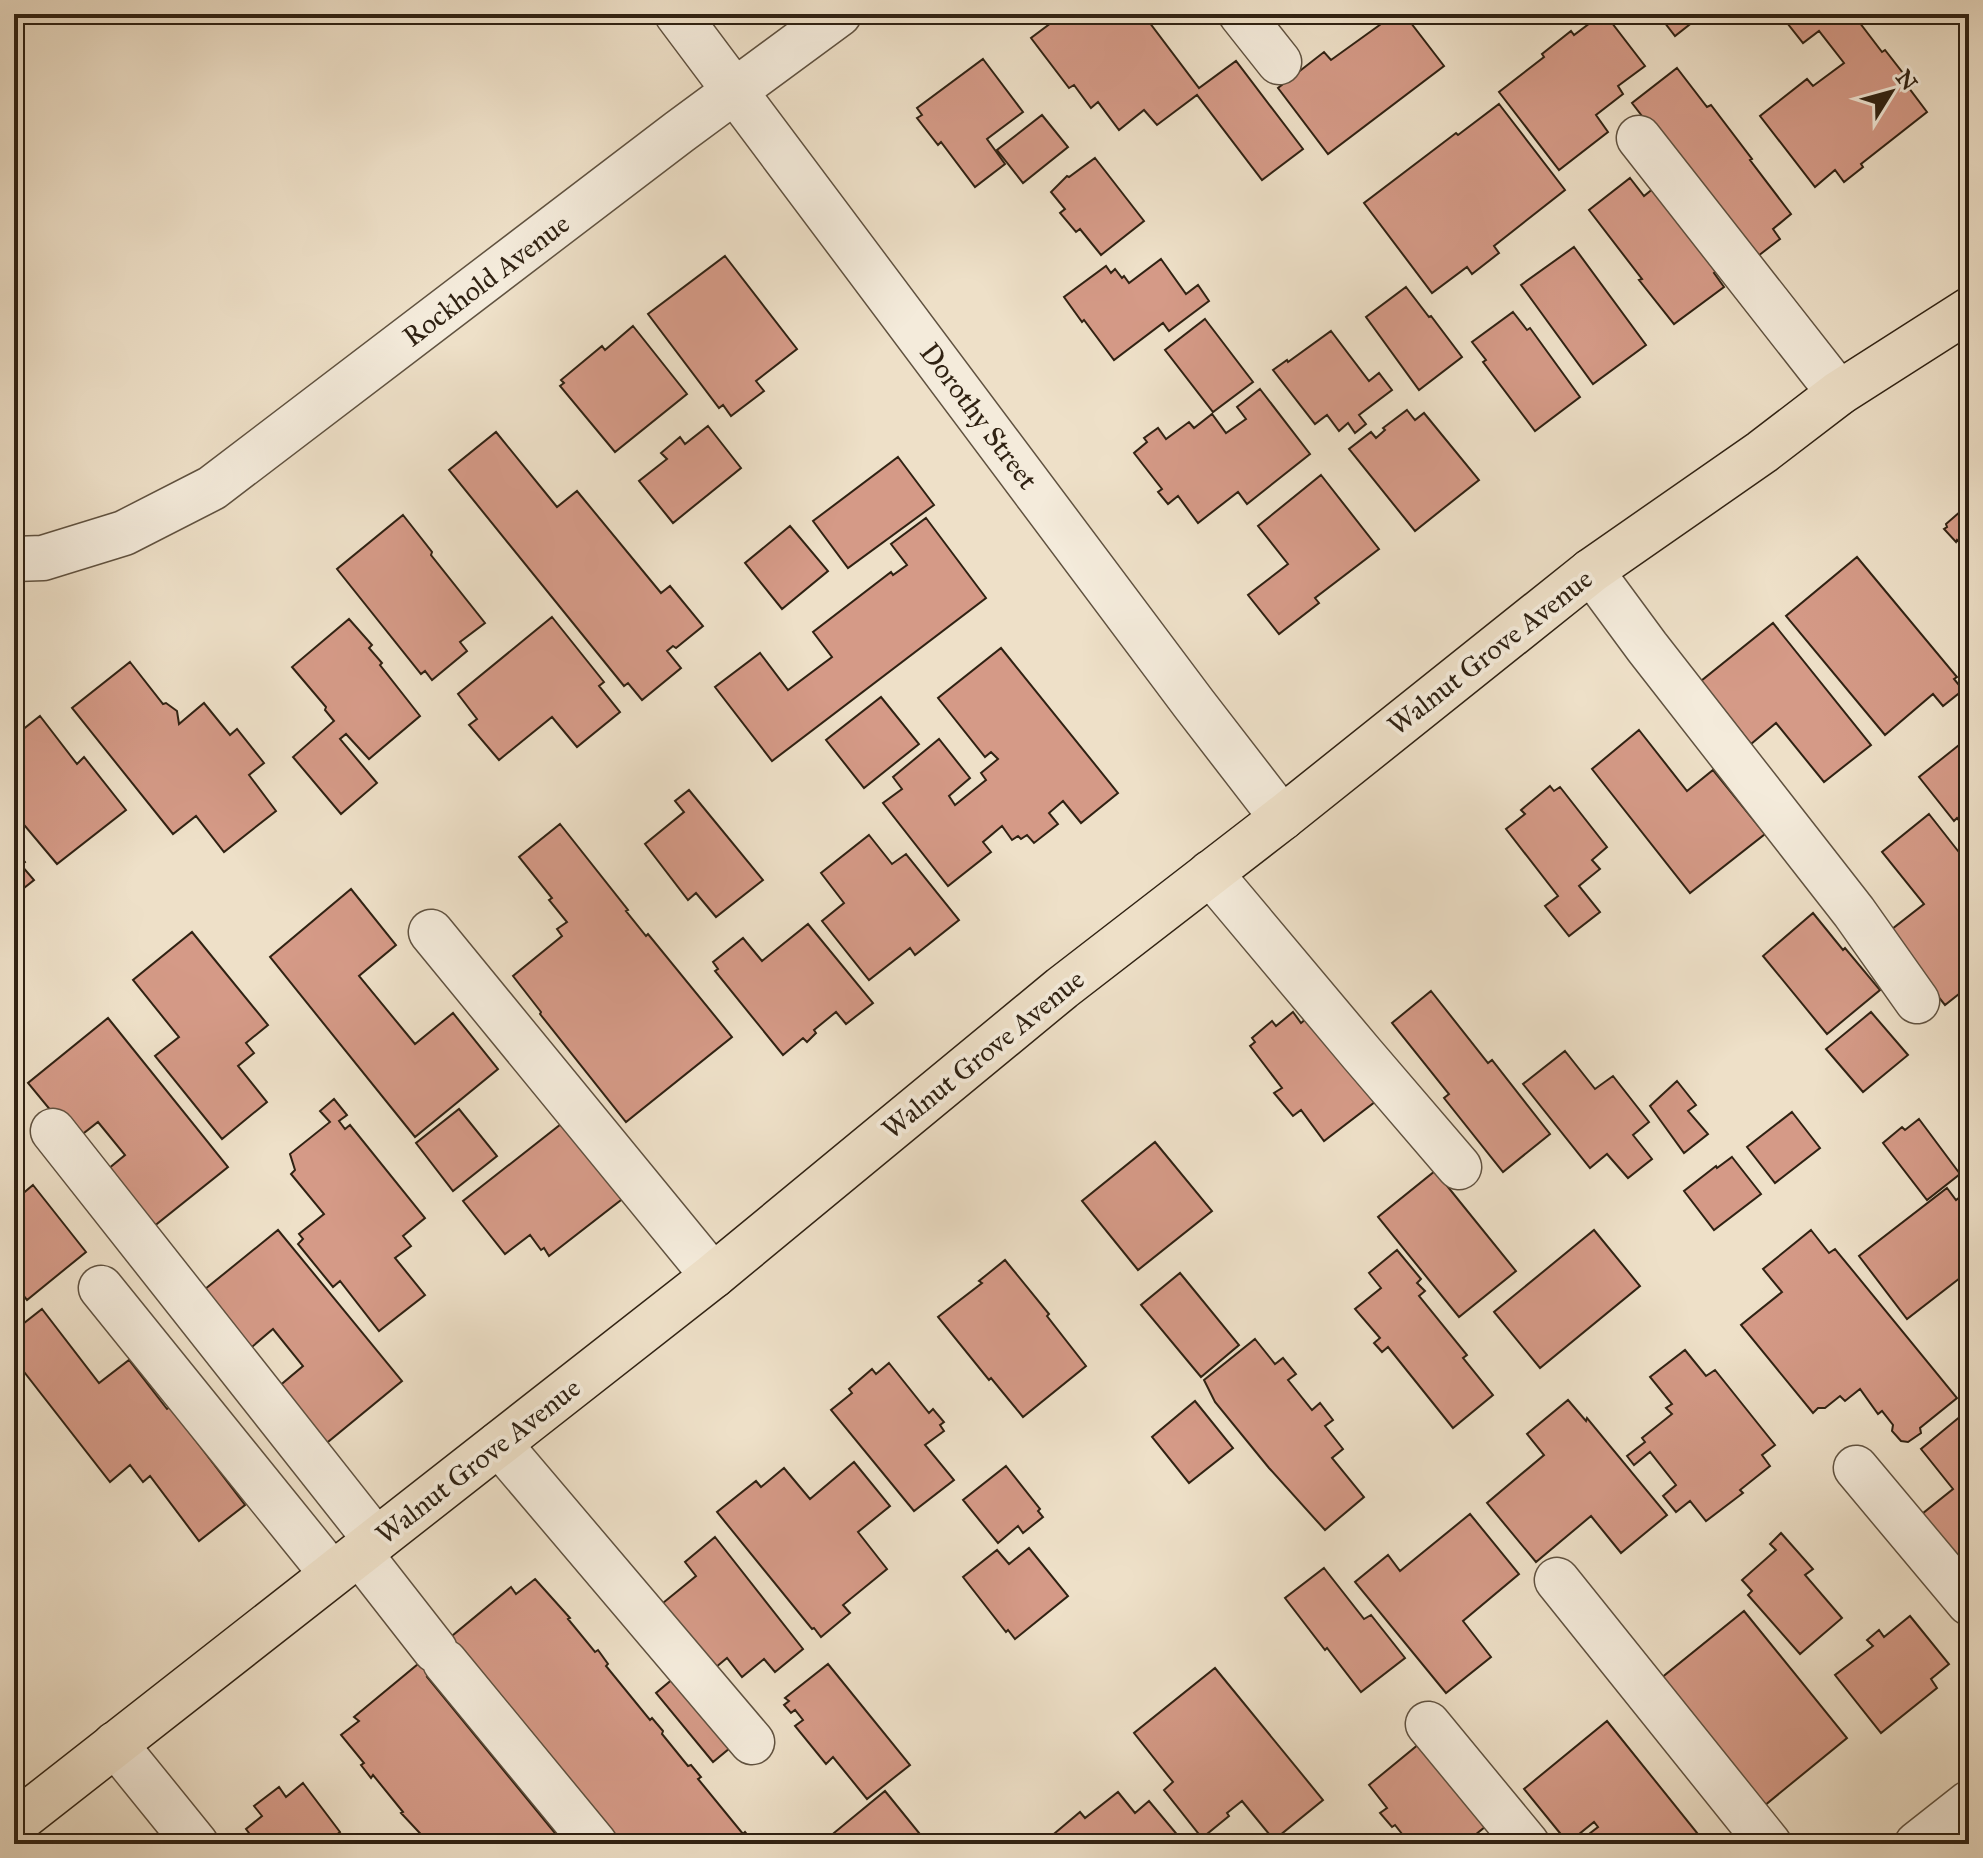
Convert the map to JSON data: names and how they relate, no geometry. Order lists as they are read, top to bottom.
{
  "streets": {
    "main road": ["Walnut Grove Avenue"],
    "street": ["Rockhold Avenue", "Dorothy Street"]
  },
  "crossings": [
    ["Rockhold Avenue", "Dorothy Street"],
    ["Dorothy Street", "Walnut Grove Avenue"]
  ],
  "north": "top right"
}
